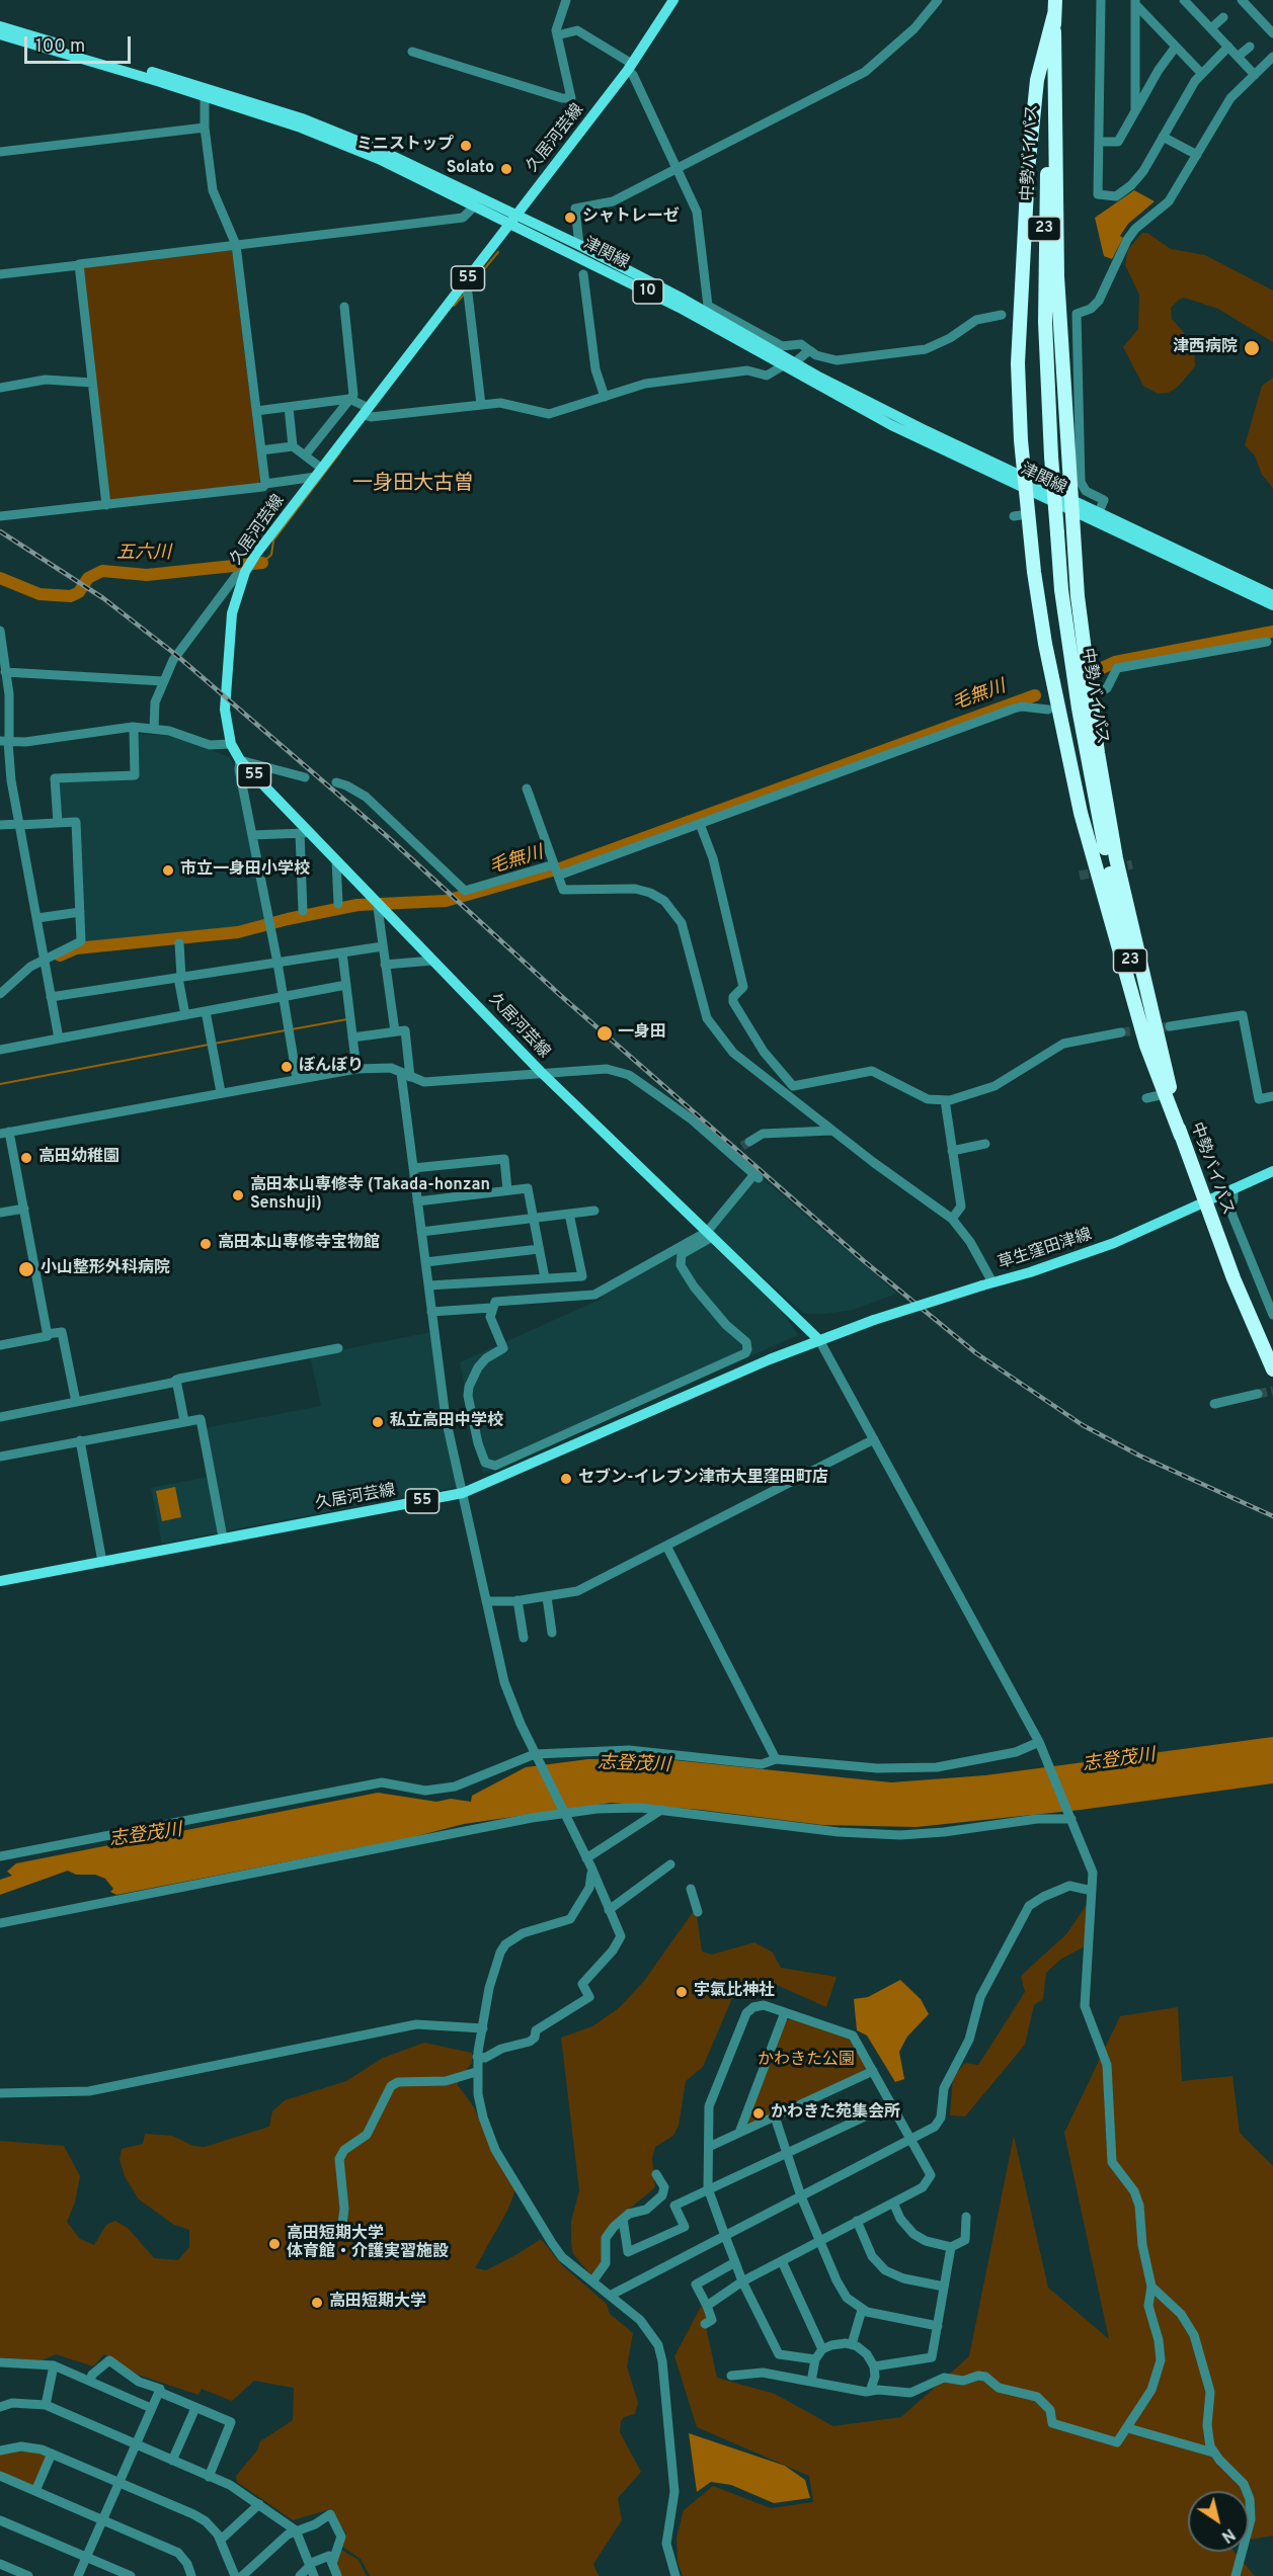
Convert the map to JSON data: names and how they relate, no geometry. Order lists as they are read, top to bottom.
{
  "streets": {
    "highway": ["中勢バイパス", "23"],
    "main road": [
      "久居河芸線",
      "津関線",
      "55",
      "10",
      "草生窪田津線"
    ]
  },
  "crossings": [
    ["久居河芸線", "津関線"],
    ["久居河芸線", "草生窪田津線"],
    ["中勢バイパス", "草生窪田津線"]
  ],
  "districts": ["一身田大古曽"],
  "water": ["五六川", "毛無川", "志登茂川"],
  "parks": ["かわきた公園"],
  "places": [
    "ミニストップ",
    "Solato",
    "シャトレーゼ",
    "津西病院",
    "市立一身田小学校",
    "一身田",
    "ぼんぼり",
    "高田幼稚園",
    "高田本山専修寺 (Takada-honzan Senshuji)",
    "高田本山専修寺宝物館",
    "小山整形外科病院",
    "私立高田中学校",
    "セブン-イレブン津市大里窪田町店",
    "宇氣比神社",
    "かわきた苑集会所",
    "高田短期大学 体育館・介護実習施設",
    "高田短期大学"
  ],
  "scale_bar": "100 m",
  "north": "bottom right"
}
